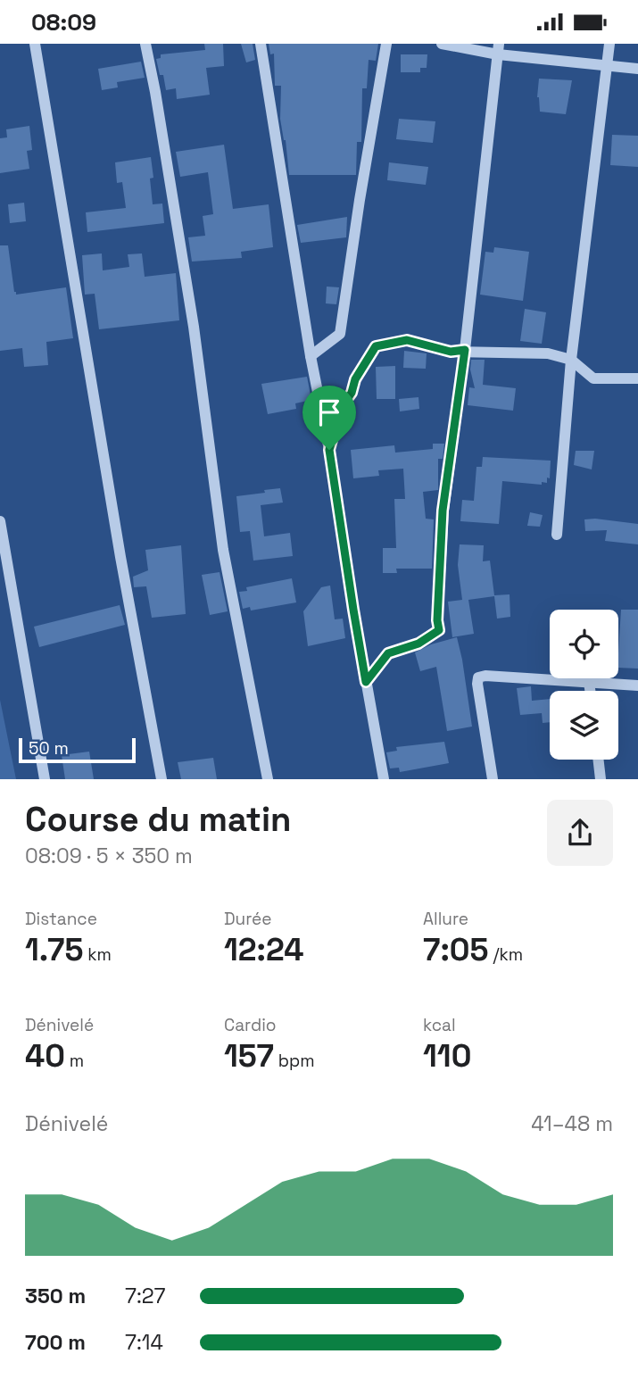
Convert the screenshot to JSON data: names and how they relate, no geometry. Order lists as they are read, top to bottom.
{
  "scale_bar": "50 m",
  "page": {
    "status": "08:09",
    "scale": "50 m",
    "heading": ["Course du matin", "08:09 · 5 × 350 m"],
    "stats": [
      ["Distance", "1.75 km"],
      ["Durée", "12:24"],
      ["Allure", "7:05 /km"],
      ["Dénivelé", "40 m"],
      ["Cardio", "157 bpm"],
      ["kcal", "110"]
    ],
    "chart": ["Dénivelé", "41–48 m"],
    "list": [
      {
        "name": "350 m",
        "note": "7:27"
      },
      {
        "name": "700 m",
        "note": "7:14"
      }
    ]
  }
}
